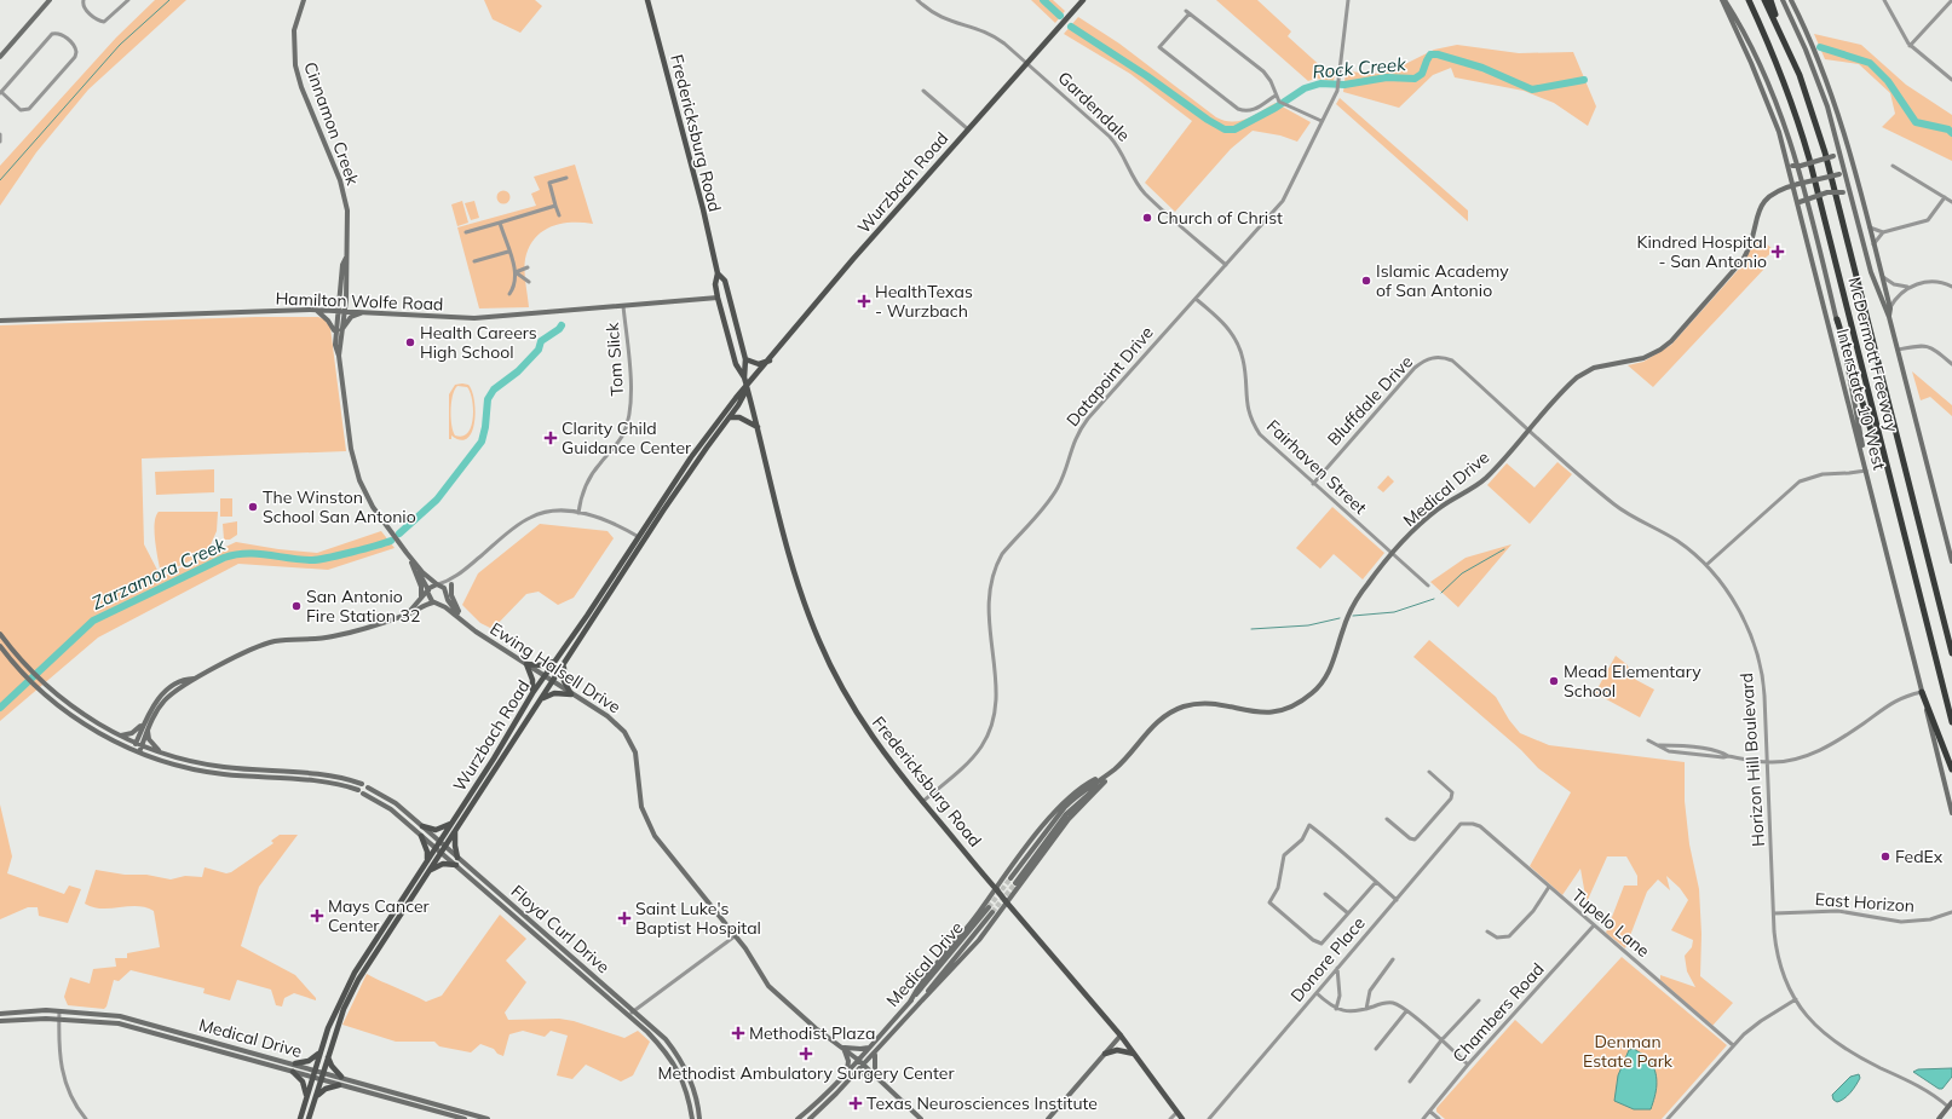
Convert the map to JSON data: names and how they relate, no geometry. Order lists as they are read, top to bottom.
{
  "streets": {
    "highway": ["McDermott Freeway"],
    "main road": ["Fredericksburg Road", "Wurzbach Road"],
    "street": [
      "Gardendale",
      "Cinnamon Creek",
      "Hamilton Wolfe Road",
      "Tom Slick",
      "Datapoint Drive",
      "Interstate 10 West",
      "Bluffdale Drive",
      "Fairhaven Street",
      "Medical Drive",
      "Ewing Halsell Drive",
      "Horizon Hill Boulevard",
      "East Horizon",
      "Tupelo Lane",
      "Floyd Curl Drive",
      "Donore Place",
      "Chambers Road"
    ]
  },
  "crossings": [
    ["Gardendale", "Wurzbach Road"],
    ["Gardendale", "Datapoint Drive"],
    ["Cinnamon Creek", "Hamilton Wolfe Road"],
    ["Cinnamon Creek", "Ewing Halsell Drive"],
    ["Fredericksburg Road", "Wurzbach Road"],
    ["Fredericksburg Road", "Hamilton Wolfe Road"],
    ["Fredericksburg Road", "Datapoint Drive"],
    ["Wurzbach Road", "Medical Drive"],
    ["Wurzbach Road", "Ewing Halsell Drive"],
    ["Wurzbach Road", "Floyd Curl Drive"],
    ["Hamilton Wolfe Road", "Tom Slick"],
    ["Hamilton Wolfe Road", "Ewing Halsell Drive"],
    ["Datapoint Drive", "Fairhaven Street"],
    ["Interstate 10 West", "Medical Drive"],
    ["Bluffdale Drive", "Fairhaven Street"],
    ["Bluffdale Drive", "Horizon Hill Boulevard"],
    ["Fairhaven Street", "Medical Drive"],
    ["Medical Drive", "Ewing Halsell Drive"],
    ["Medical Drive", "Horizon Hill Boulevard"],
    ["Horizon Hill Boulevard", "East Horizon"],
    ["Tupelo Lane", "Donore Place"],
    ["Tupelo Lane", "Chambers Road"]
  ],
  "water": ["Rock Creek", "Zarzamora Creek"],
  "parks": ["Denman Estate Park"],
  "places": {
    "other": [
      "Church of Christ",
      "Islamic Academy of San Antonio",
      "Health Careers High School",
      "The Winston School San Antonio",
      "San Antonio Fire Station 32",
      "Mead Elementary School",
      "FedEx"
    ],
    "health": [
      "Kindred Hospital - San Antonio",
      "HealthTexas - Wurzbach",
      "Clarity Child Guidance Center",
      "Mays Cancer Center",
      "Saint Luke's Baptist Hospital",
      "Methodist Plaza",
      "Methodist Ambulatory Surgery Center",
      "Texas Neurosciences Institute"
    ]
  }
}
